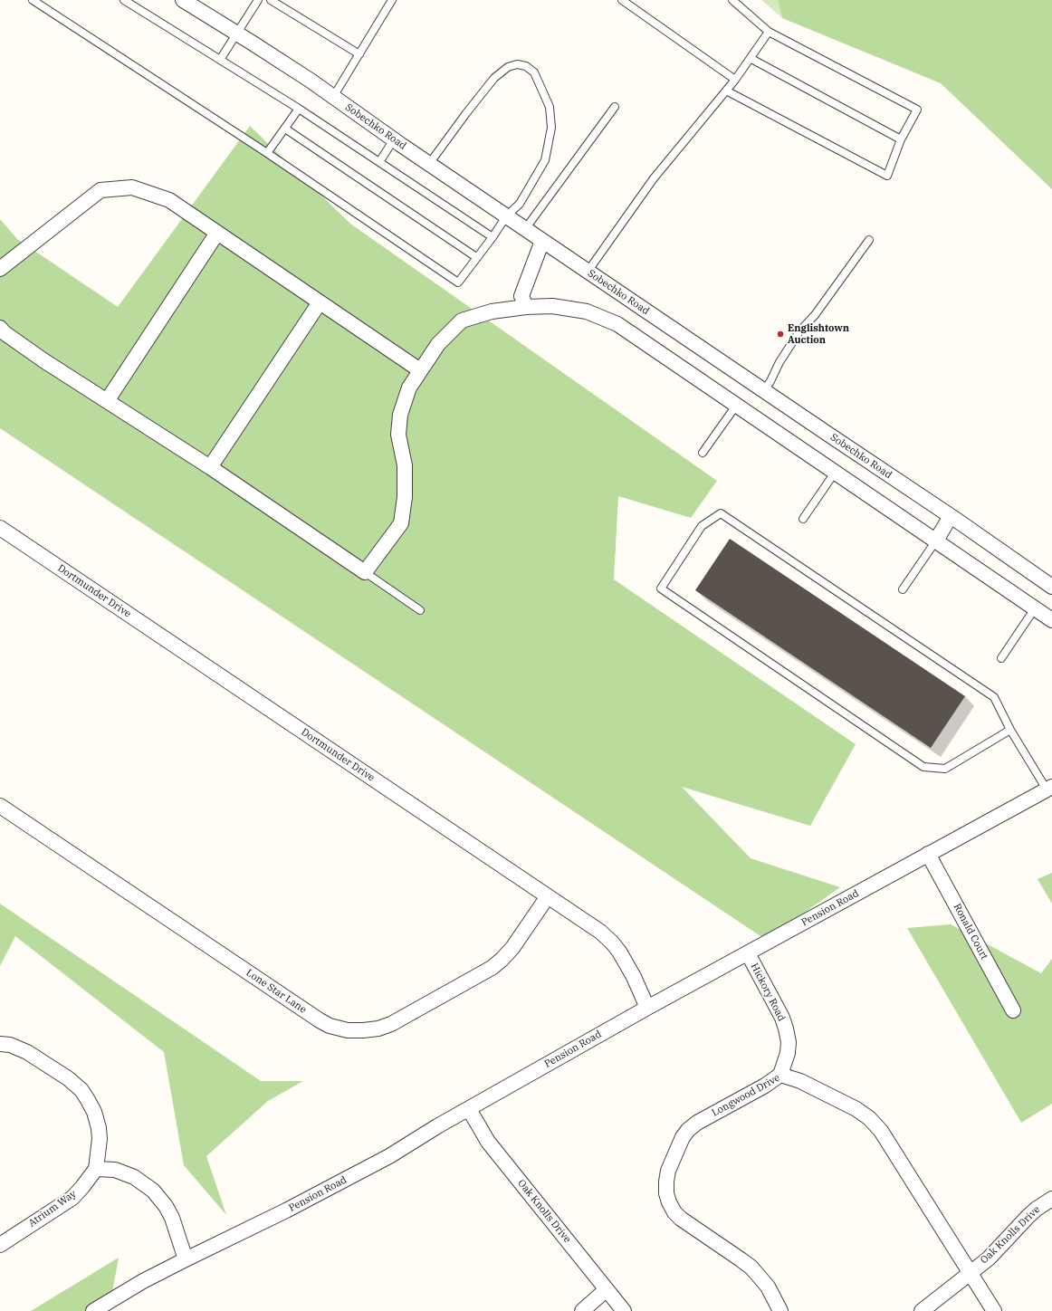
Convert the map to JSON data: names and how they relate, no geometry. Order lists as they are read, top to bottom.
{
  "streets": {
    "street": [
      "Sobechko Road",
      "Dortmunder Drive",
      "Pension Road",
      "Ronald Court",
      "Lone Star Lane",
      "Hickory Road",
      "Longwood Drive",
      "Atrium Way",
      "Oak Knolls Drive"
    ]
  },
  "crossings": [
    ["Dortmunder Drive", "Pension Road"],
    ["Dortmunder Drive", "Lone Star Lane"],
    ["Pension Road", "Ronald Court"],
    ["Pension Road", "Hickory Road"],
    ["Pension Road", "Oak Knolls Drive"],
    ["Hickory Road", "Longwood Drive"],
    ["Longwood Drive", "Oak Knolls Drive"]
  ],
  "places": ["Englishtown Auction"]
}
